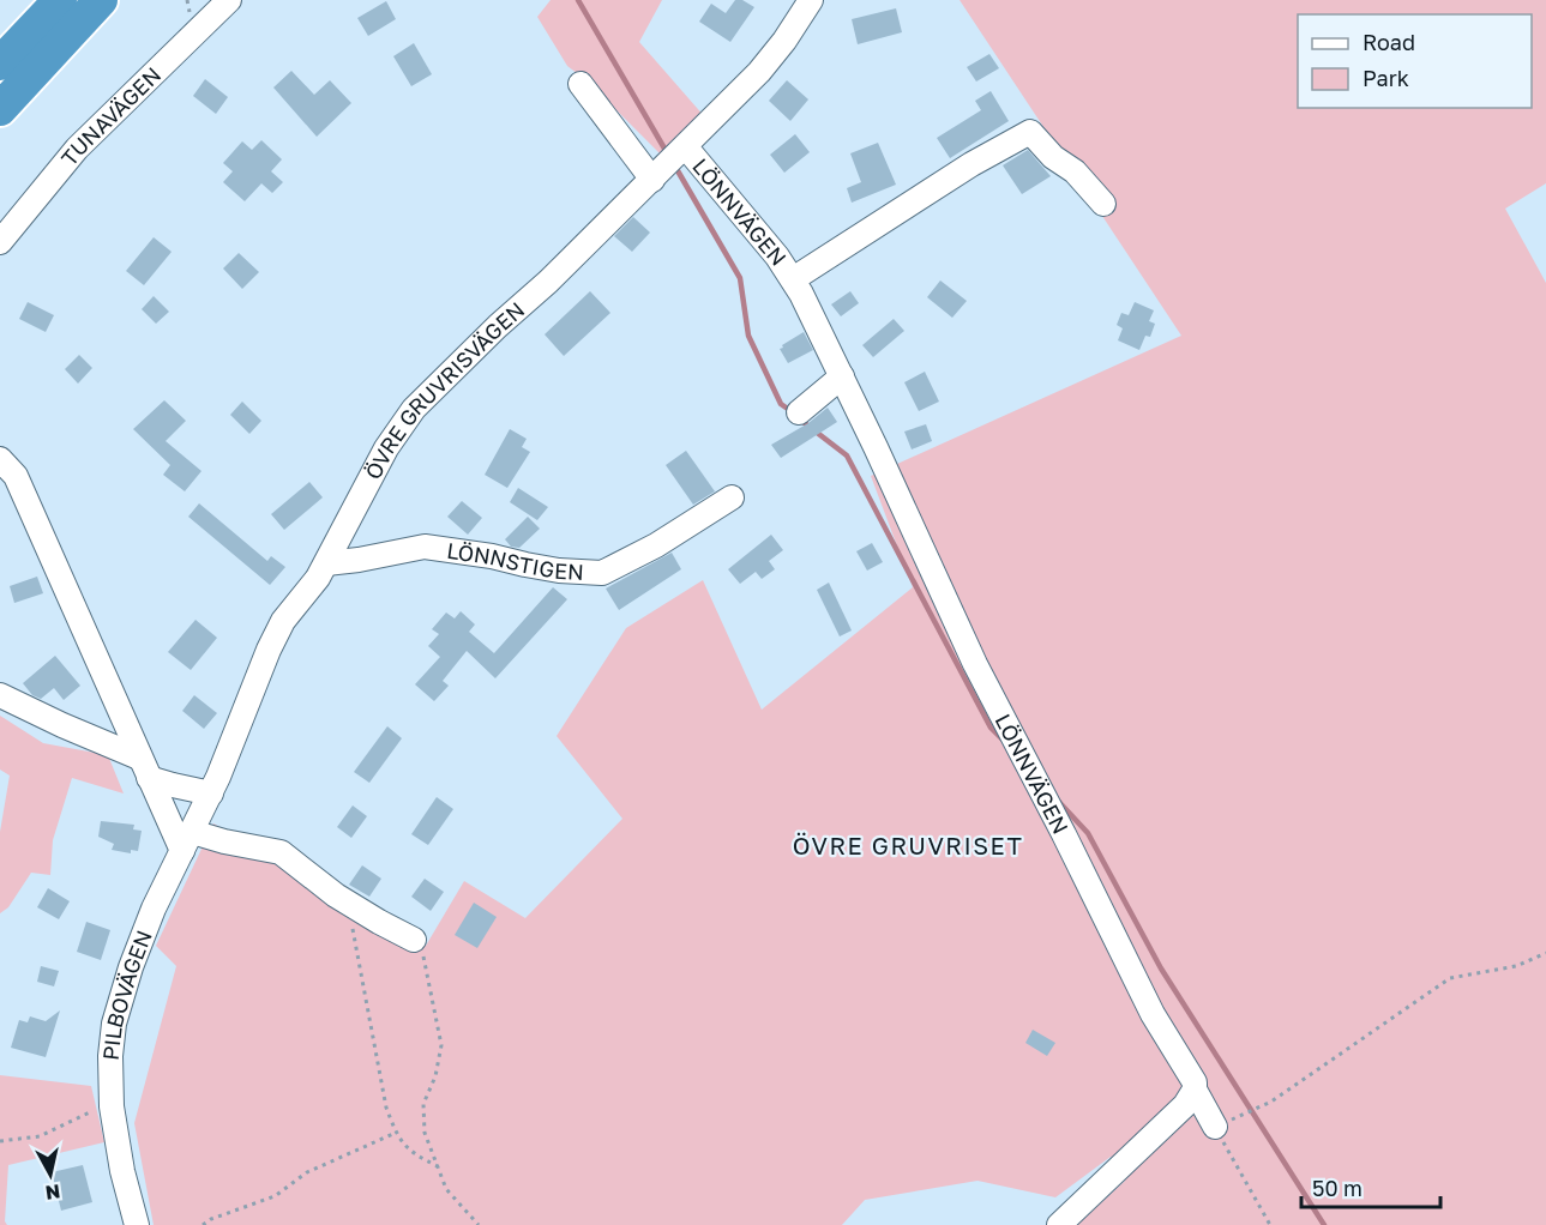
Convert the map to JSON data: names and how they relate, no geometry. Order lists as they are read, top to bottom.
{
  "streets": {
    "street": [
      "TUNAVÄGEN",
      "LÖNNVÄGEN",
      "ÖVRE GRUVRISVÄGEN",
      "LÖNNSTIGEN",
      "PILBOVÄGEN"
    ]
  },
  "crossings": [
    ["LÖNNVÄGEN", "ÖVRE GRUVRISVÄGEN"],
    ["ÖVRE GRUVRISVÄGEN", "LÖNNSTIGEN"],
    ["ÖVRE GRUVRISVÄGEN", "PILBOVÄGEN"]
  ],
  "districts": ["ÖVRE GRUVRISET"],
  "legend": ["Road", "Park"],
  "scale_bar": "50 m",
  "north": "bottom"
}
